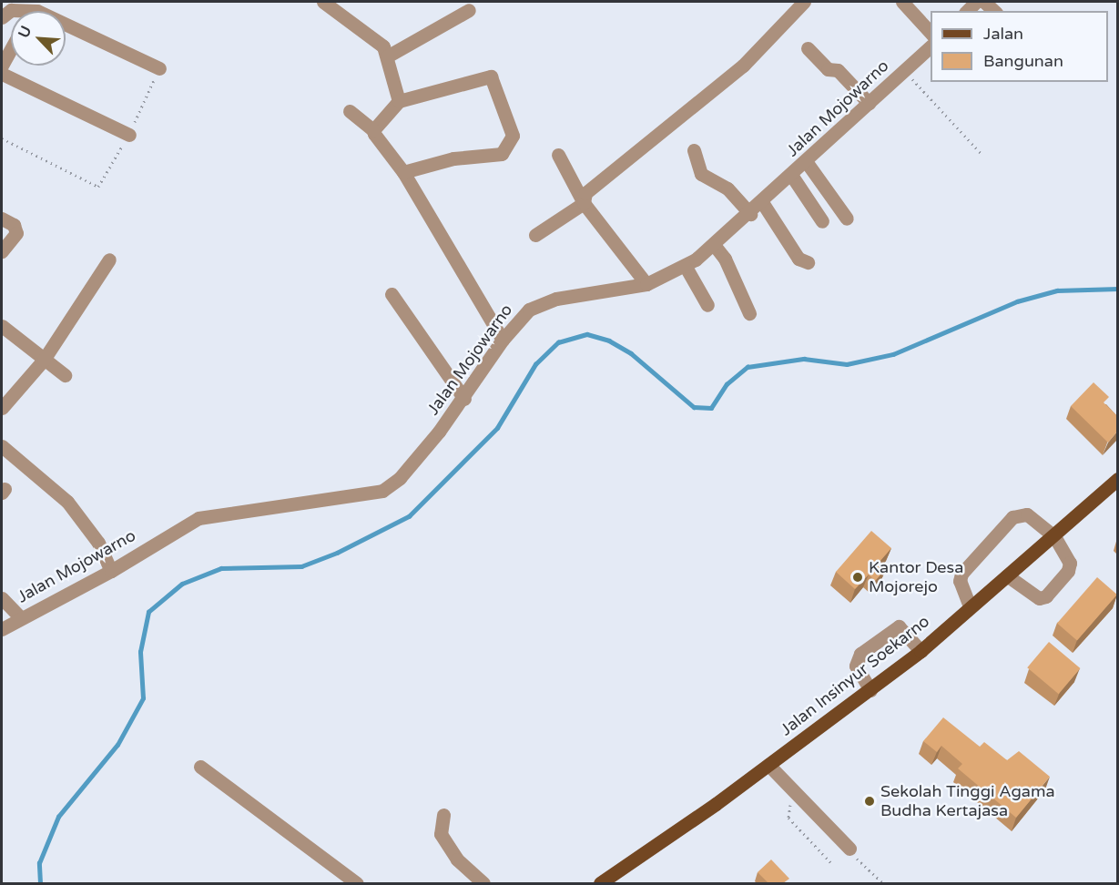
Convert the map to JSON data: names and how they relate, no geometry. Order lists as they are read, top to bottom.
{
  "streets": {
    "main road": ["Jalan Insinyur Soekarno"],
    "street": ["Jalan Mojowarno"]
  },
  "places": ["Kantor Desa Mojorejo", "Sekolah Tinggi Agama Budha Kertajasa"],
  "legend": ["Jalan", "Bangunan"],
  "north": "top left"
}
